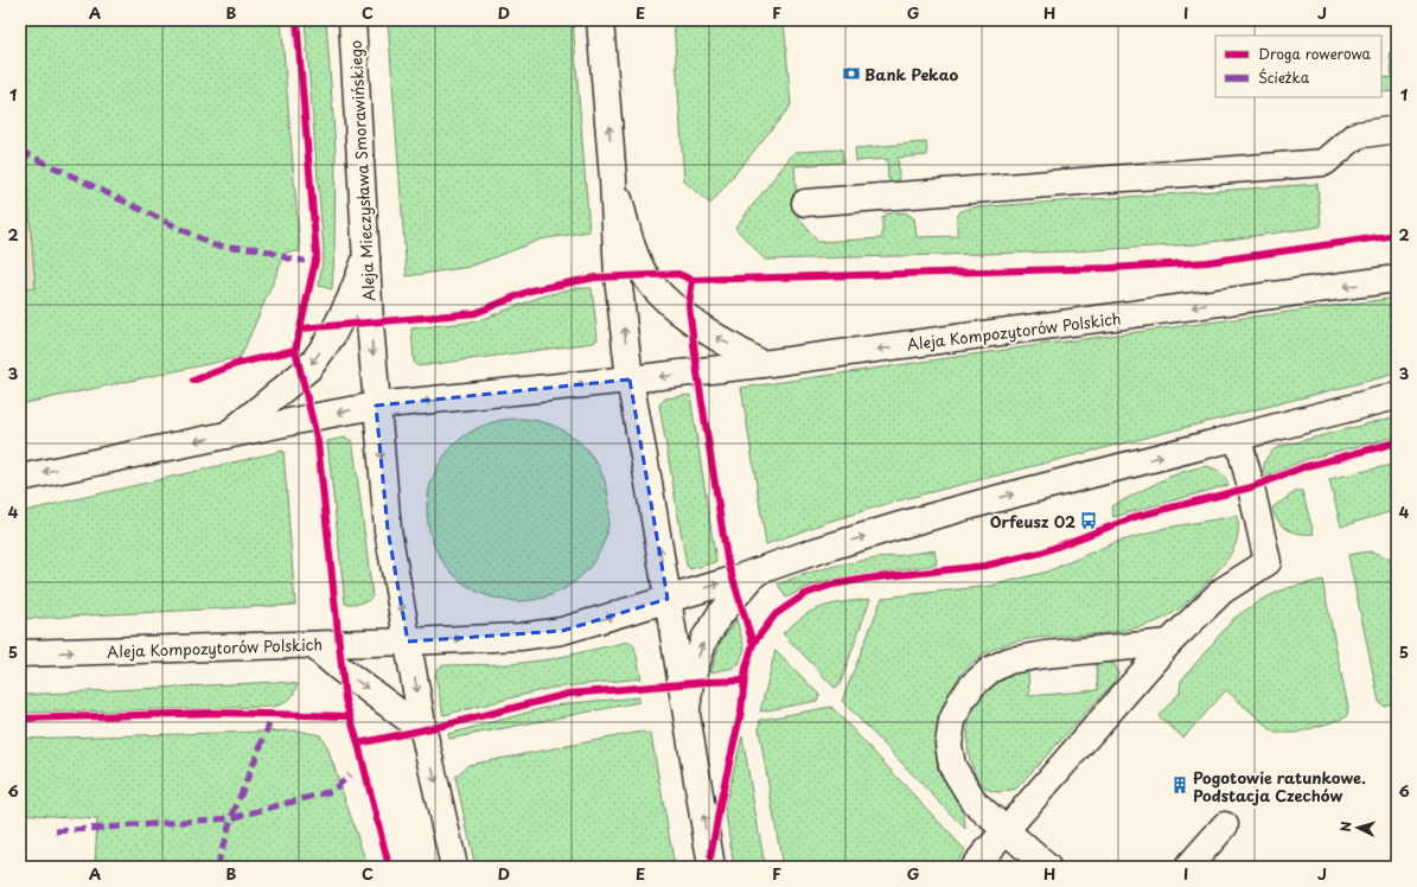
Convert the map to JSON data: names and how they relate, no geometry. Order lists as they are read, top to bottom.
{
  "streets": {
    "street": ["Aleja Mieczysława Smorawińskiego", "Aleja Kompozytorów Polskich"]
  },
  "crossings": [
    ["Aleja Mieczysława Smorawińskiego", "Aleja Kompozytorów Polskich"]
  ],
  "one_way": ["Aleja Mieczysława Smorawińskiego"],
  "places": {
    "bank": ["Bank Pekao"],
    "bus stop": ["Orfeusz 02"],
    "building": ["Pogotowie ratunkowe. Podstacja Czechów"]
  },
  "legend": ["Droga rowerowa", "Ścieżka"],
  "north": "left",
  "grid": {
    "columns": [
      "A",
      "B",
      "C",
      "D",
      "E",
      "F",
      "G",
      "H",
      "I",
      "J"
    ],
    "rows": [
      "1",
      "2",
      "3",
      "4",
      "5",
      "6"
    ]
  }
}
